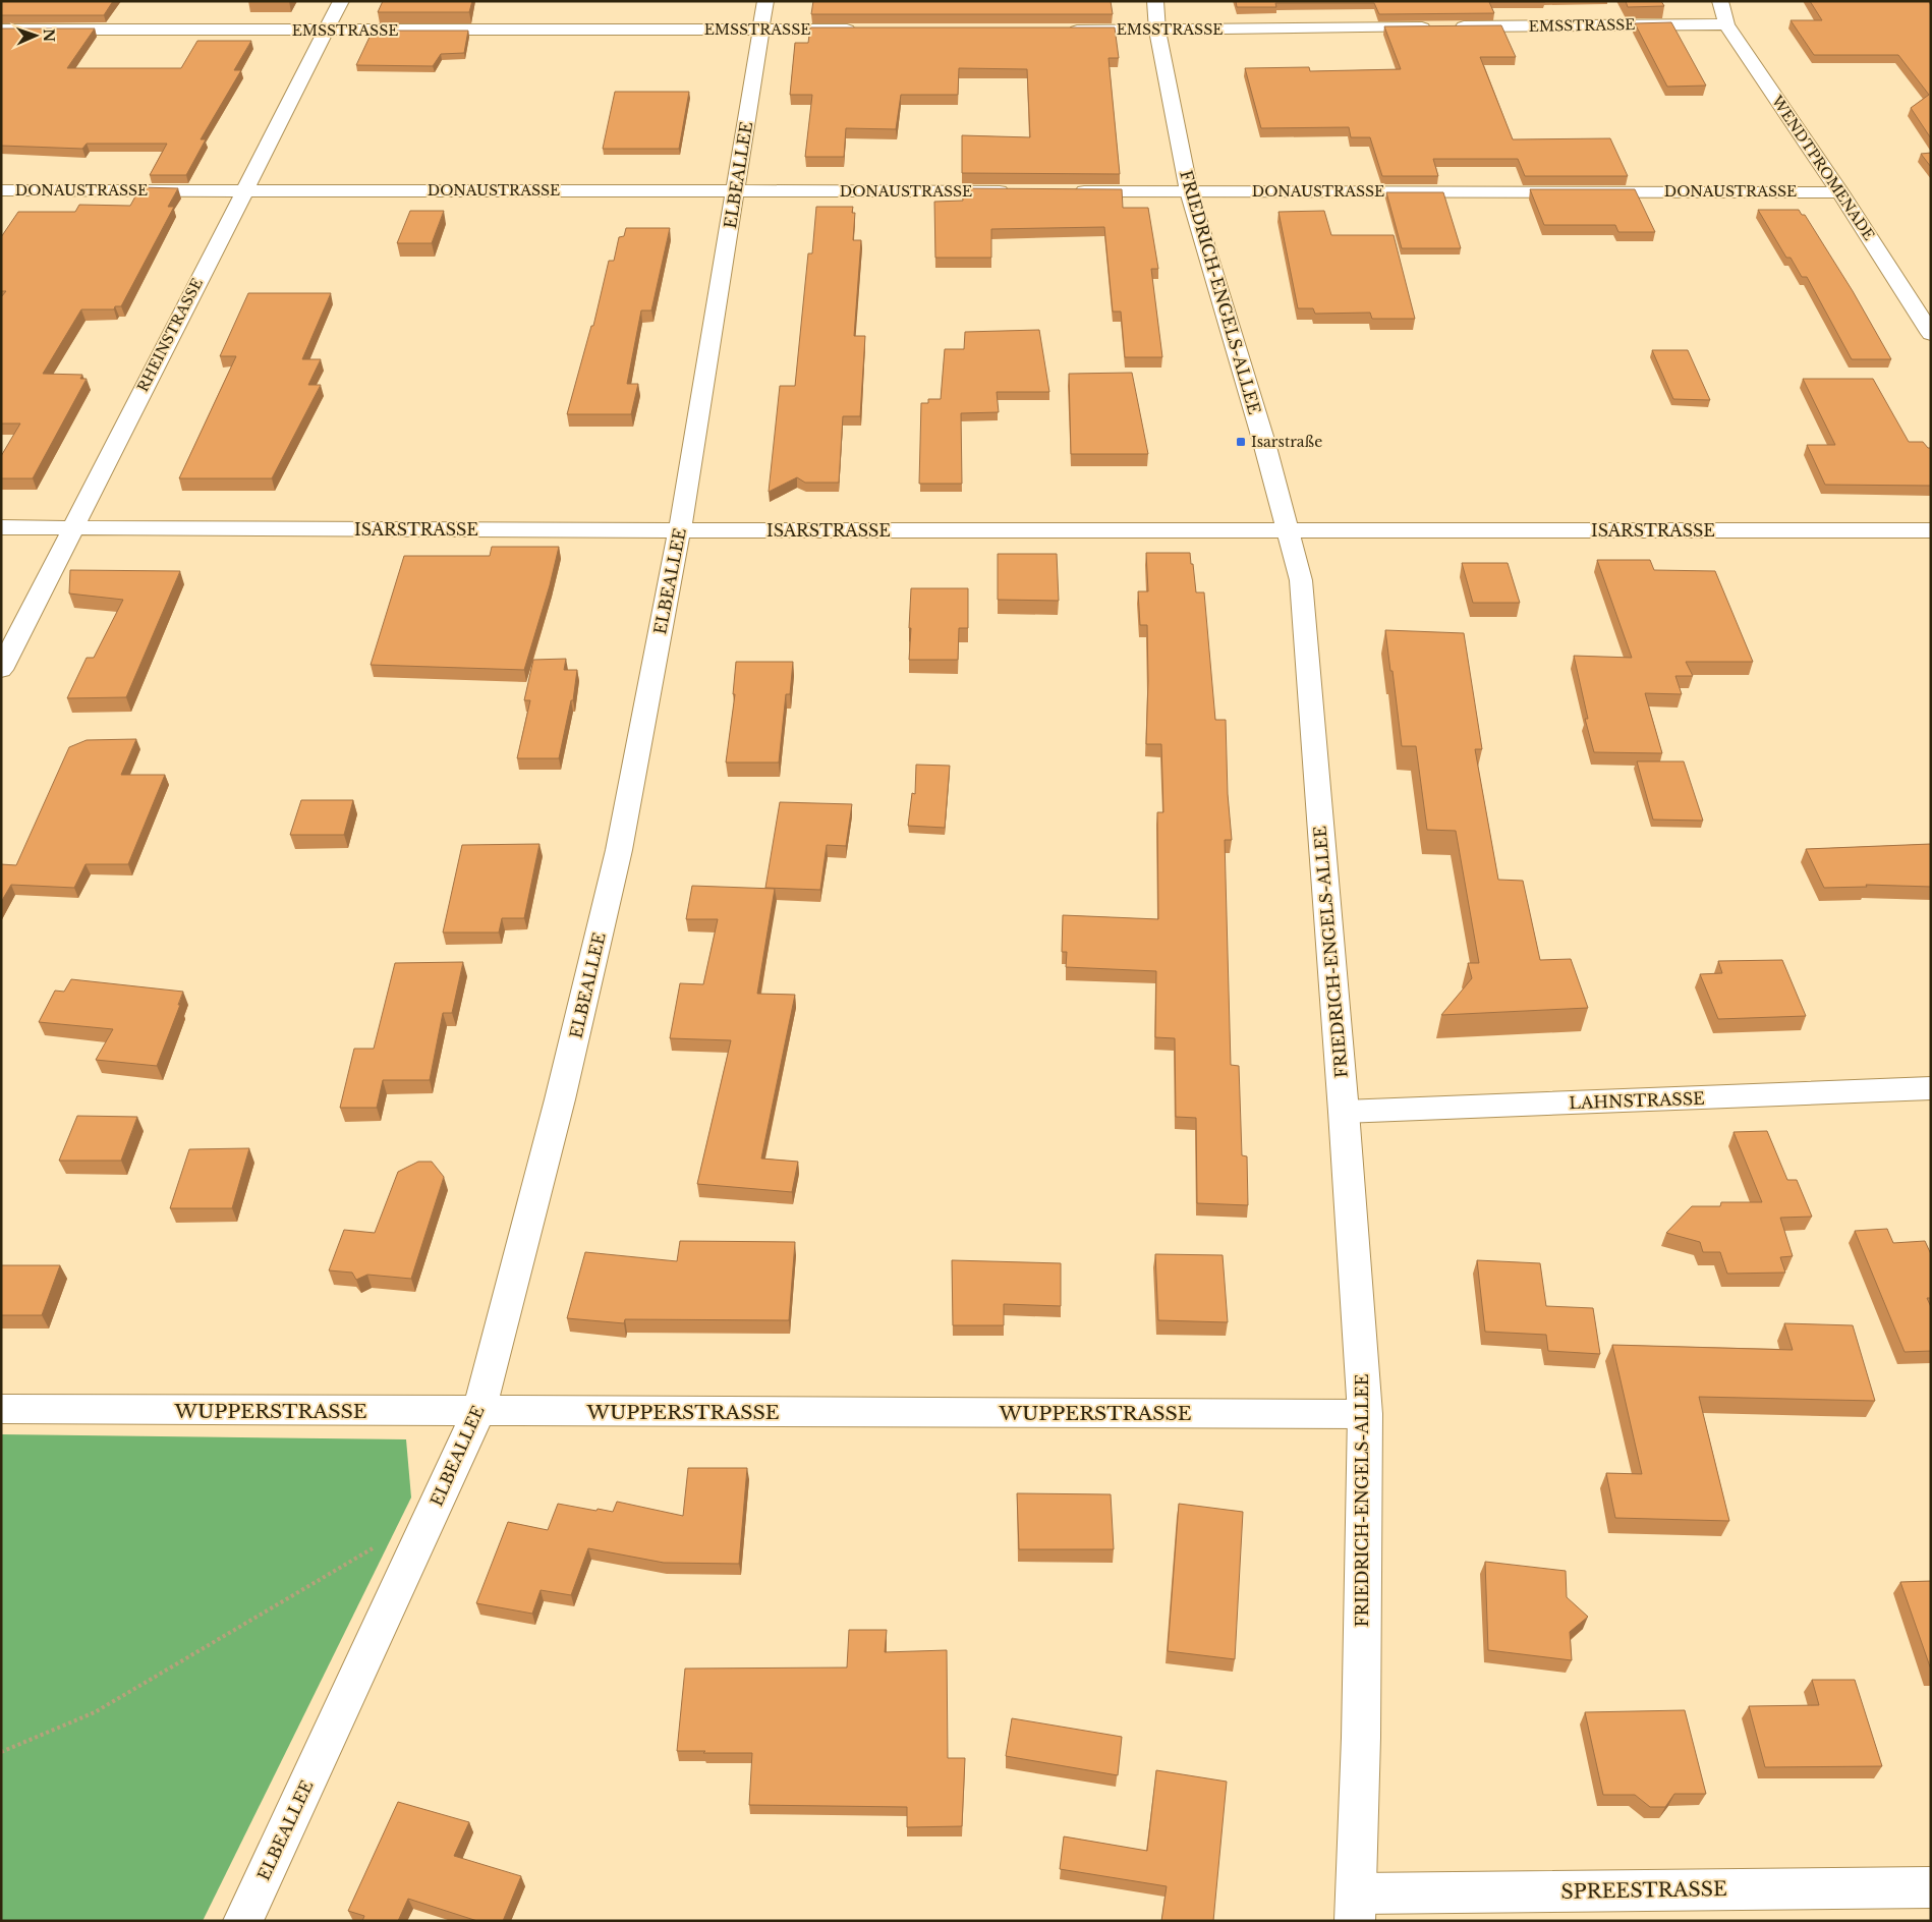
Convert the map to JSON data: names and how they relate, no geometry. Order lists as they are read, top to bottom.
{
  "streets": {
    "street": [
      "EMSSTRASSE",
      "WENDTPROMENADE",
      "ELBEALLEE",
      "DONAUSTRASSE",
      "FRIEDRICH-ENGELS-ALLEE",
      "RHEINSTRASSE",
      "ISARSTRASSE",
      "LAHNSTRASSE",
      "WUPPERSTRASSE",
      "SPREESTRASSE"
    ]
  },
  "crossings": [
    ["EMSSTRASSE", "WENDTPROMENADE"],
    ["EMSSTRASSE", "ELBEALLEE"],
    ["EMSSTRASSE", "FRIEDRICH-ENGELS-ALLEE"],
    ["EMSSTRASSE", "RHEINSTRASSE"],
    ["WENDTPROMENADE", "DONAUSTRASSE"],
    ["ELBEALLEE", "DONAUSTRASSE"],
    ["ELBEALLEE", "ISARSTRASSE"],
    ["ELBEALLEE", "WUPPERSTRASSE"],
    ["DONAUSTRASSE", "FRIEDRICH-ENGELS-ALLEE"],
    ["DONAUSTRASSE", "RHEINSTRASSE"],
    ["FRIEDRICH-ENGELS-ALLEE", "ISARSTRASSE"],
    ["FRIEDRICH-ENGELS-ALLEE", "LAHNSTRASSE"],
    ["FRIEDRICH-ENGELS-ALLEE", "WUPPERSTRASSE"],
    ["FRIEDRICH-ENGELS-ALLEE", "SPREESTRASSE"],
    ["RHEINSTRASSE", "ISARSTRASSE"]
  ],
  "places": {
    "transit": ["Isarstraße"]
  },
  "north": "right"
}
